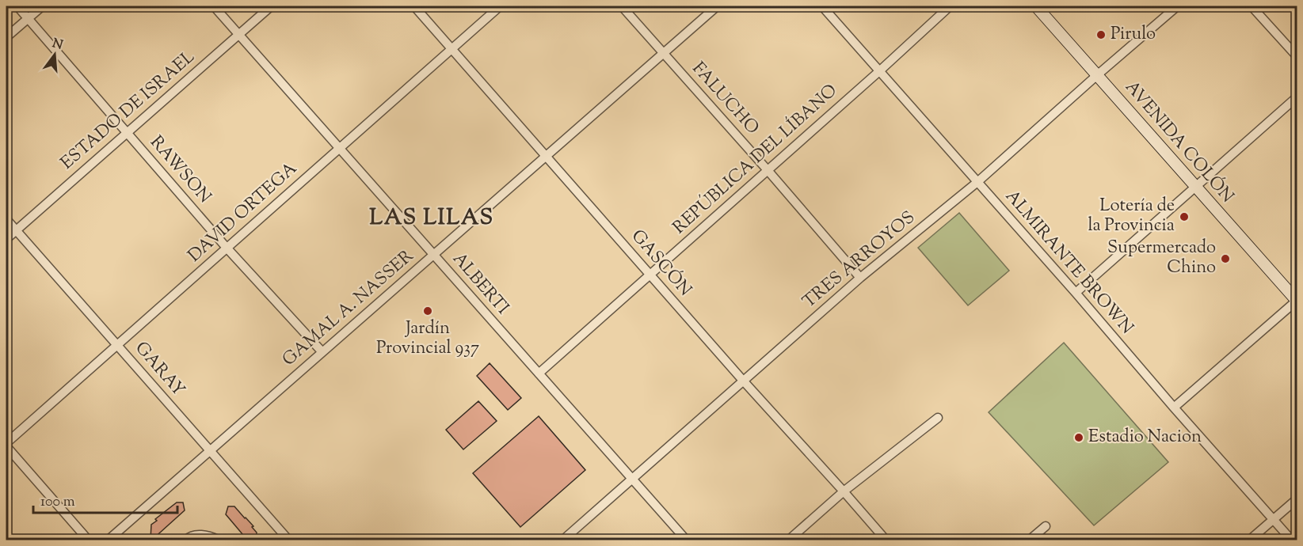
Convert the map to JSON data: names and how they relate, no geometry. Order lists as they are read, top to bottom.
{
  "streets": {
    "main road": ["AVENIDA COLÓN"],
    "street": [
      "FALUCHO",
      "ESTADO DE ISRAEL",
      "REPÚBLICA DEL LÍBANO",
      "RAWSON",
      "DAVID ORTEGA",
      "TRES ARROYOS",
      "ALMIRANTE BROWN",
      "GASCÓN",
      "ALBERTI",
      "GAMAL A. NASSER",
      "GARAY"
    ]
  },
  "crossings": [
    ["FALUCHO", "REPÚBLICA DEL LÍBANO"],
    ["FALUCHO", "TRES ARROYOS"],
    ["FALUCHO", "GAMAL A. NASSER"],
    ["ESTADO DE ISRAEL", "RAWSON"],
    ["ESTADO DE ISRAEL", "ALBERTI"],
    ["ESTADO DE ISRAEL", "GARAY"],
    ["AVENIDA COLÓN", "TRES ARROYOS"],
    ["REPÚBLICA DEL LÍBANO", "ALMIRANTE BROWN"],
    ["REPÚBLICA DEL LÍBANO", "GASCÓN"],
    ["REPÚBLICA DEL LÍBANO", "ALBERTI"],
    ["RAWSON", "DAVID ORTEGA"],
    ["RAWSON", "GAMAL A. NASSER"],
    ["DAVID ORTEGA", "GASCÓN"],
    ["DAVID ORTEGA", "ALBERTI"],
    ["DAVID ORTEGA", "GARAY"],
    ["TRES ARROYOS", "ALMIRANTE BROWN"],
    ["TRES ARROYOS", "GASCÓN"],
    ["TRES ARROYOS", "ALBERTI"],
    ["GASCÓN", "GAMAL A. NASSER"],
    ["ALBERTI", "GAMAL A. NASSER"],
    ["GAMAL A. NASSER", "GARAY"]
  ],
  "districts": ["LAS LILAS"],
  "places": [
    "Pirulo",
    "Lotería de la Provincia",
    "Supermercado Chino",
    "Jardín Provincial 937",
    "Estadio Nacion"
  ],
  "scale_bar": "100 m",
  "north": "top"
}
